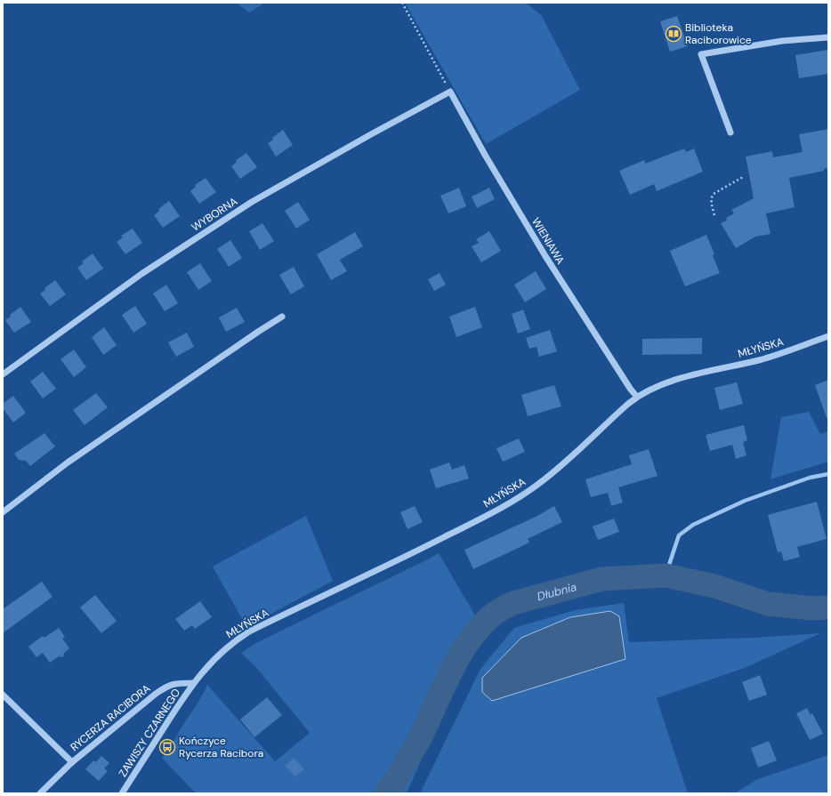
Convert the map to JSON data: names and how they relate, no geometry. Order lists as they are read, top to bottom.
{
  "streets": {
    "street": [
      "WYBORNA",
      "WIENIAWA",
      "MŁYŃSKA",
      "RYCERZA RACIBORA",
      "ZAWISZY CZARNEGO"
    ]
  },
  "crossings": [
    ["WYBORNA", "WIENIAWA"],
    ["WIENIAWA", "MŁYŃSKA"],
    ["MŁYŃSKA", "RYCERZA RACIBORA"],
    ["MŁYŃSKA", "ZAWISZY CZARNEGO"],
    ["RYCERZA RACIBORA", "ZAWISZY CZARNEGO"]
  ],
  "water": ["Dłubnia"],
  "places": {
    "library": ["Biblioteka Raciborowice"],
    "bus stop": ["Kończyce Rycerza Racibora"]
  }
}
